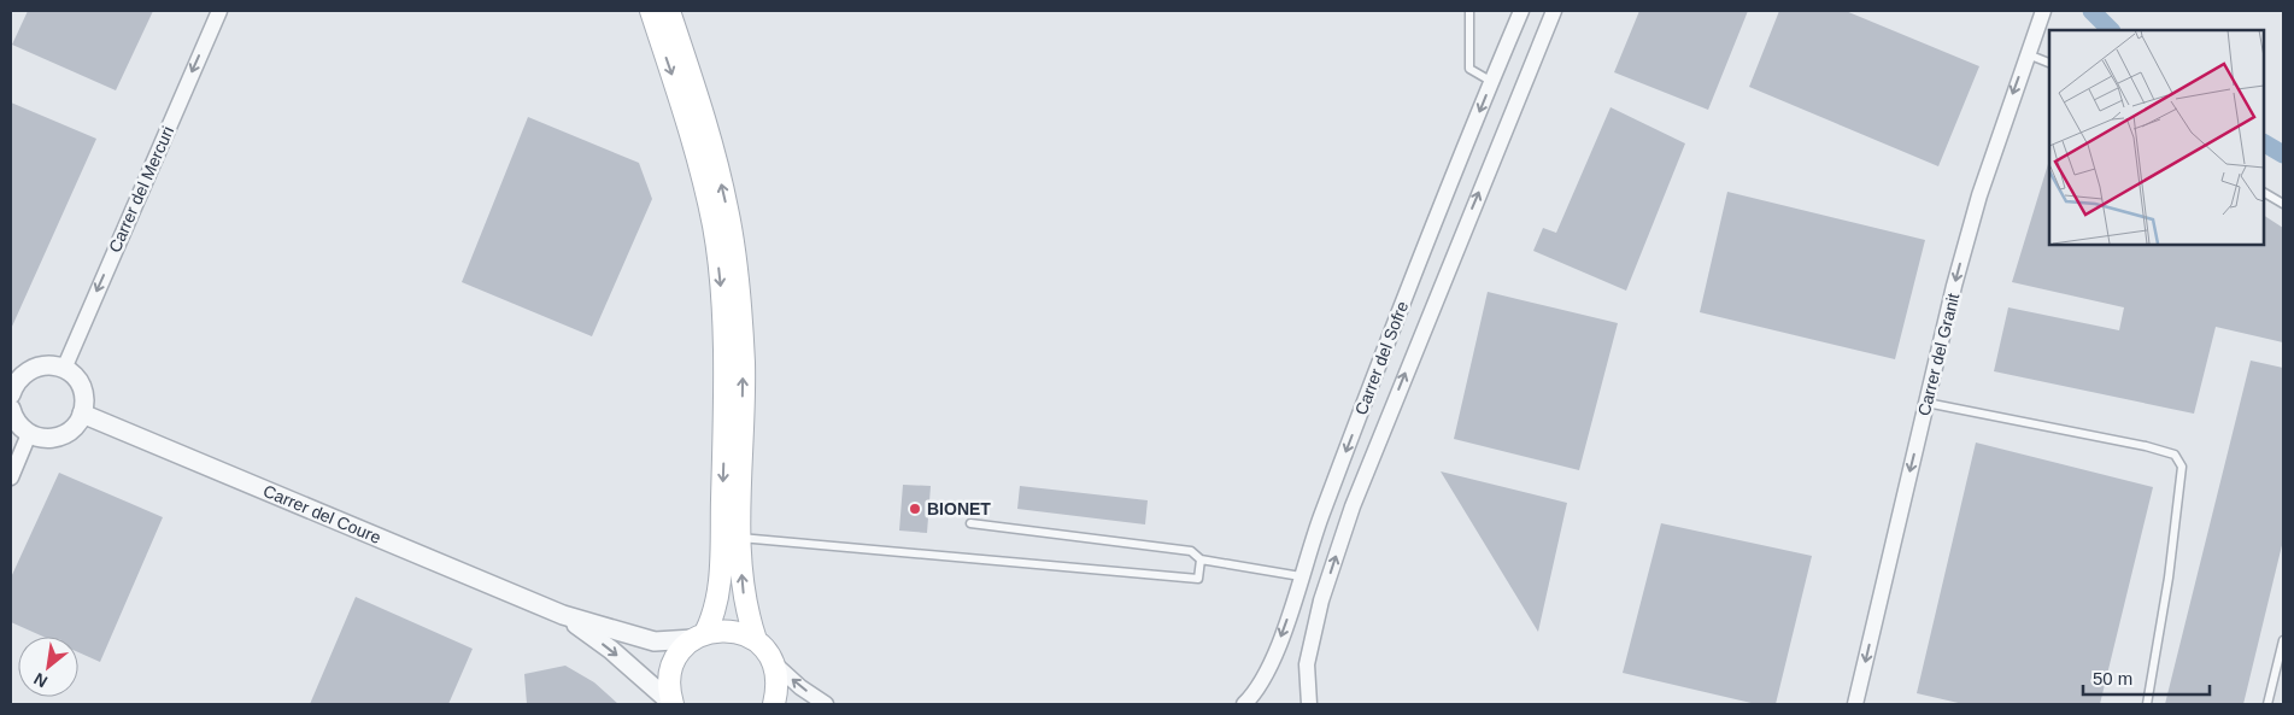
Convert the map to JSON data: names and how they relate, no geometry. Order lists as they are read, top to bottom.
{
  "streets": {
    "street": [
      "Carrer del Mercuri",
      "Carrer del Granit",
      "Carrer del Sofre",
      "Carrer del Coure"
    ]
  },
  "one_way": ["Carrer del Mercuri", "Carrer del Granit"],
  "places": ["BIONET"],
  "scale_bar": "50 m",
  "north": "bottom left"
}
